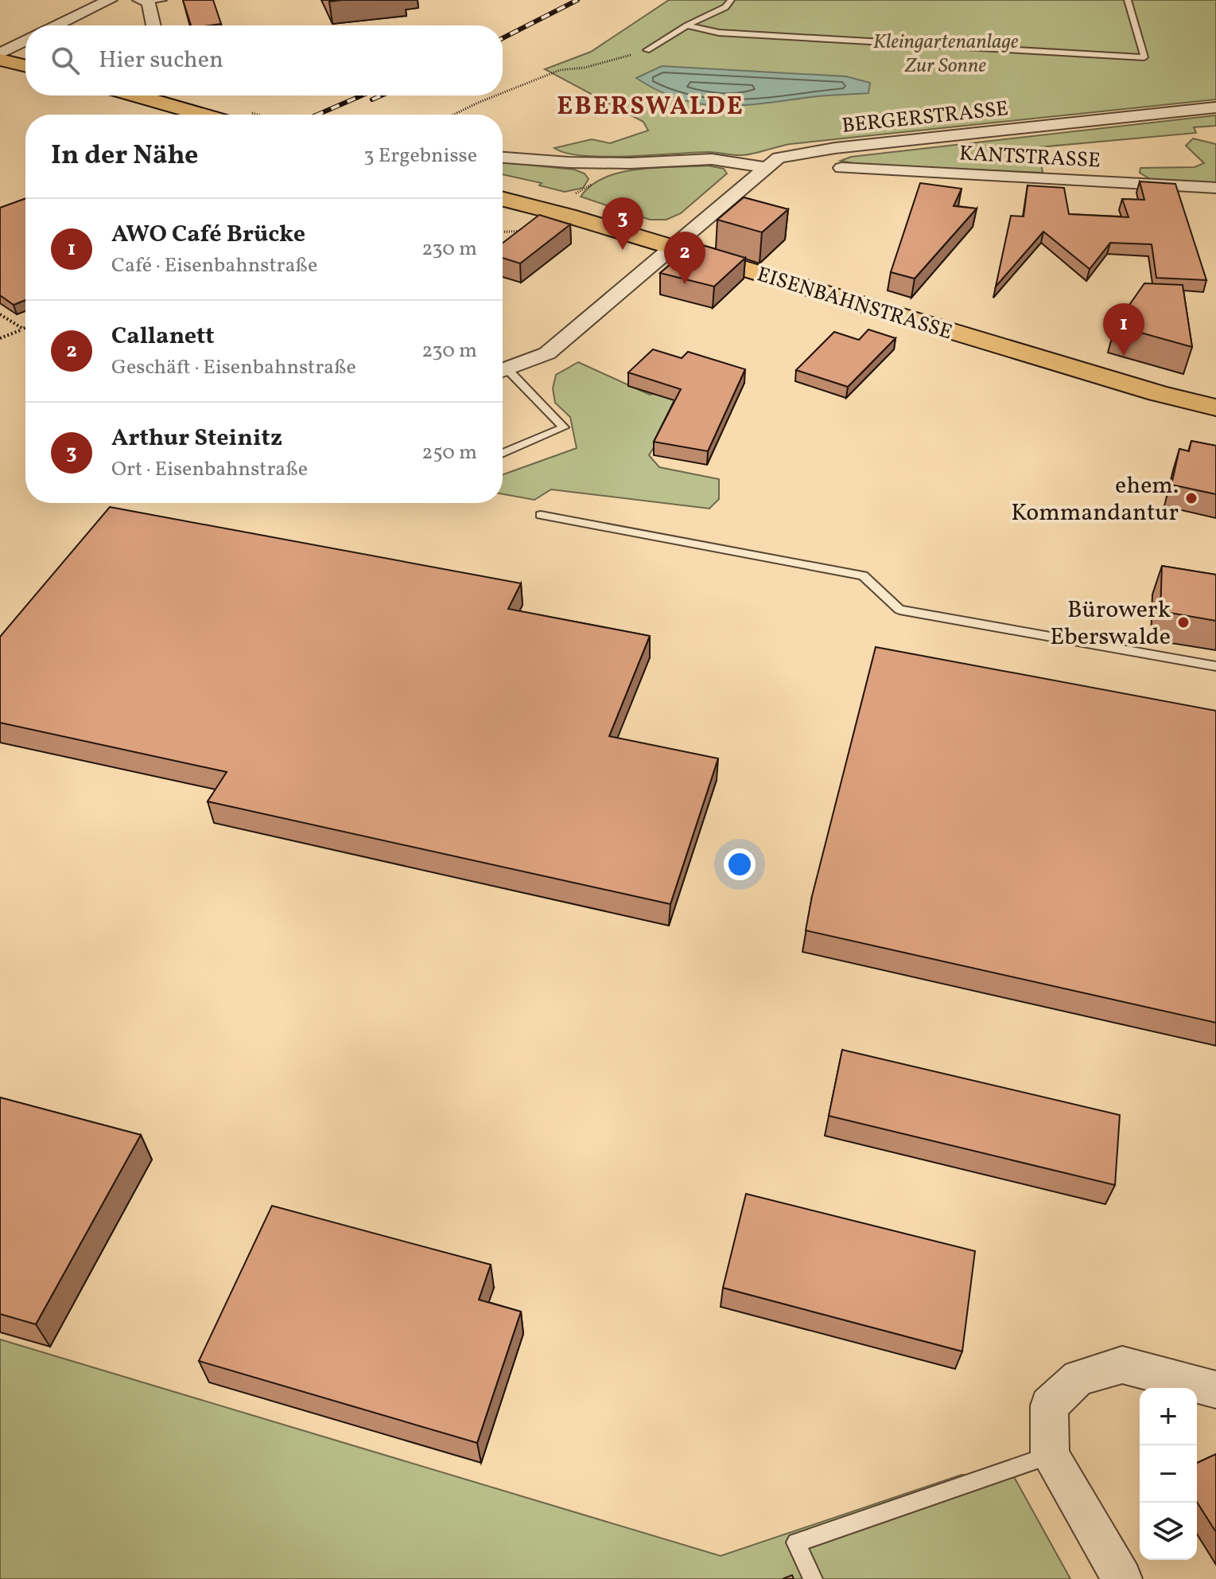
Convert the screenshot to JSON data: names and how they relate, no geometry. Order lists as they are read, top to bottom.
{
  "streets": {
    "main road": ["EISENBAHNSTRASSE"],
    "street": ["BERGERSTRASSE", "KANTSTRASSE"]
  },
  "crossings": [
    ["BERGERSTRASSE", "EISENBAHNSTRASSE"]
  ],
  "districts": ["EBERSWALDE"],
  "parks": ["Kleingartenanlage Zur Sonne"],
  "places": ["ehem. Kommandantur", "Bürowerk Eberswalde"],
  "page": {
    "search": "Hier suchen",
    "heading": ["In der Nähe", "3 Ergebnisse"],
    "pins": ["3", "2", "1"],
    "list": [
      {
        "mark": "1",
        "name": "AWO Café Brücke",
        "note": "Café · Eisenbahnstraße",
        "value": "230 m"
      },
      {
        "mark": "2",
        "name": "Callanett",
        "note": "Geschäft · Eisenbahnstraße",
        "value": "230 m"
      },
      {
        "mark": "3",
        "name": "Arthur Steinitz",
        "note": "Ort · Eisenbahnstraße",
        "value": "250 m"
      }
    ],
    "map_buttons": ["+", "−"]
  }
}
